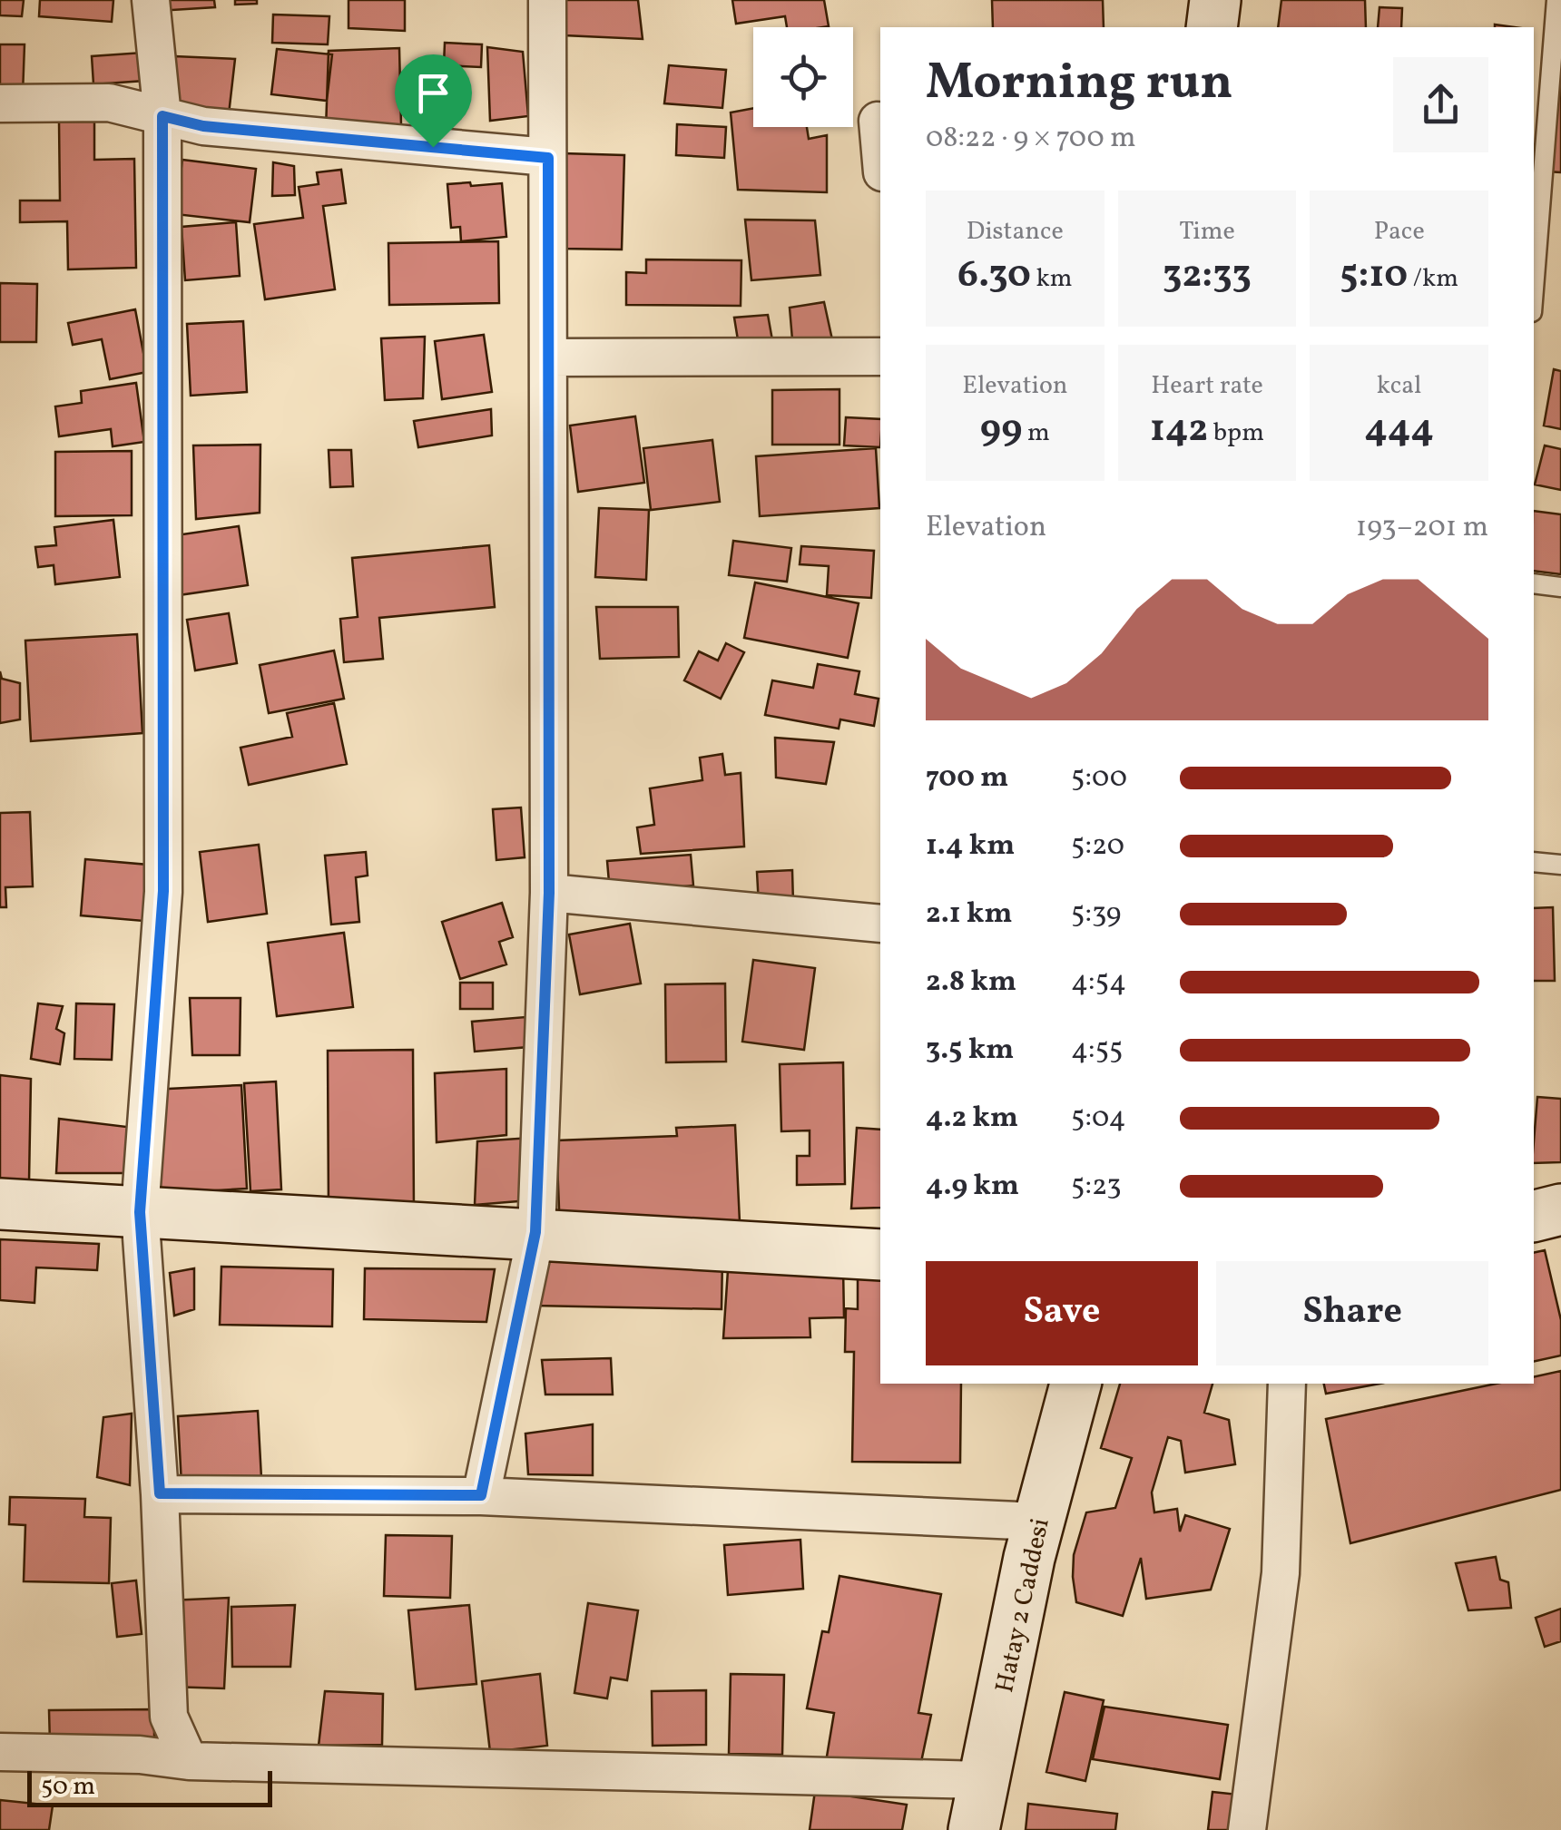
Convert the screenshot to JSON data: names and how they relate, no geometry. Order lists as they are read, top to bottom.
{
  "streets": {
    "street": ["Hatay 2 Caddesi"]
  },
  "scale_bar": "50 m",
  "page": {
    "heading": ["Morning run", "08:22 · 9 × 700 m"],
    "stats": [
      ["Distance", "6.30 km"],
      ["Time", "32:33"],
      ["Pace", "5:10 /km"],
      ["Elevation", "99 m"],
      ["Heart rate", "142 bpm"],
      ["kcal", "444"]
    ],
    "chart": ["Elevation", "193–201 m"],
    "list": [
      {
        "name": "700 m",
        "note": "5:00"
      },
      {
        "name": "1.4 km",
        "note": "5:20"
      },
      {
        "name": "2.1 km",
        "note": "5:39"
      },
      {
        "name": "2.8 km",
        "note": "4:54"
      },
      {
        "name": "3.5 km",
        "note": "4:55"
      },
      {
        "name": "4.2 km",
        "note": "5:04"
      },
      {
        "name": "4.9 km",
        "note": "5:23"
      }
    ],
    "buttons": ["Save", "Share"],
    "scale": "50 m"
  }
}
